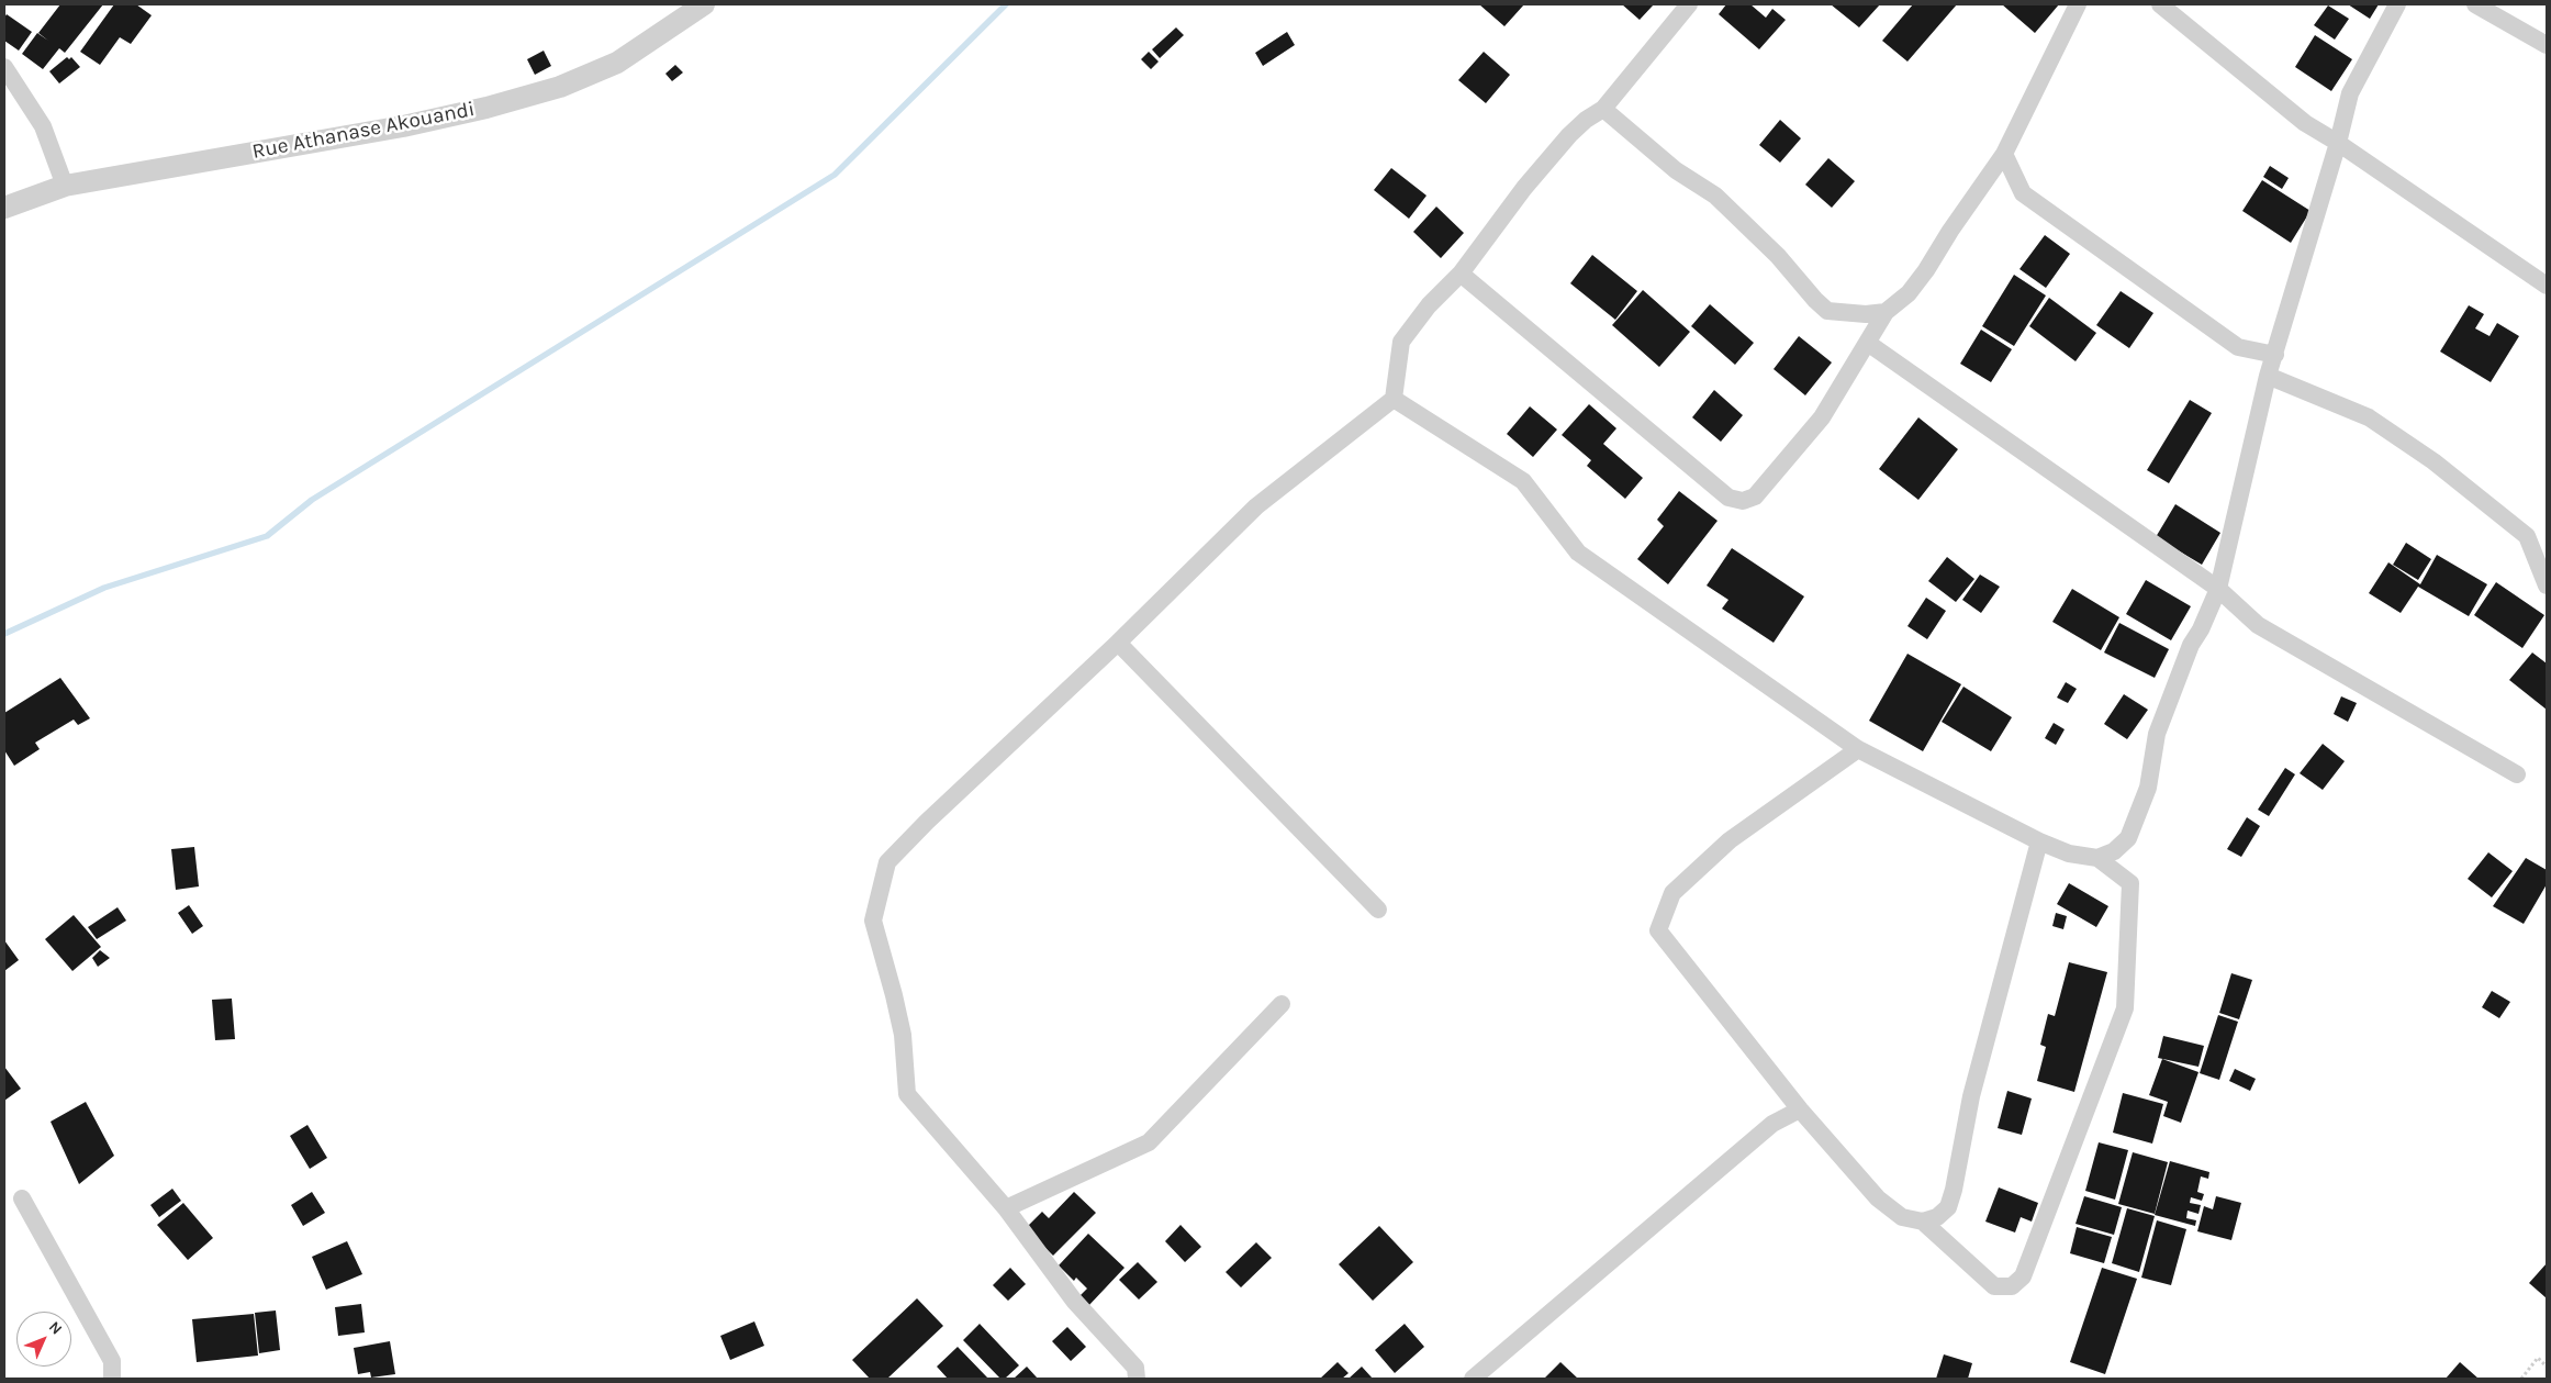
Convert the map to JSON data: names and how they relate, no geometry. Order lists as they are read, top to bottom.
{
  "streets": {
    "street": ["Rue Athanase Akouandi"]
  },
  "north": "top right"
}
